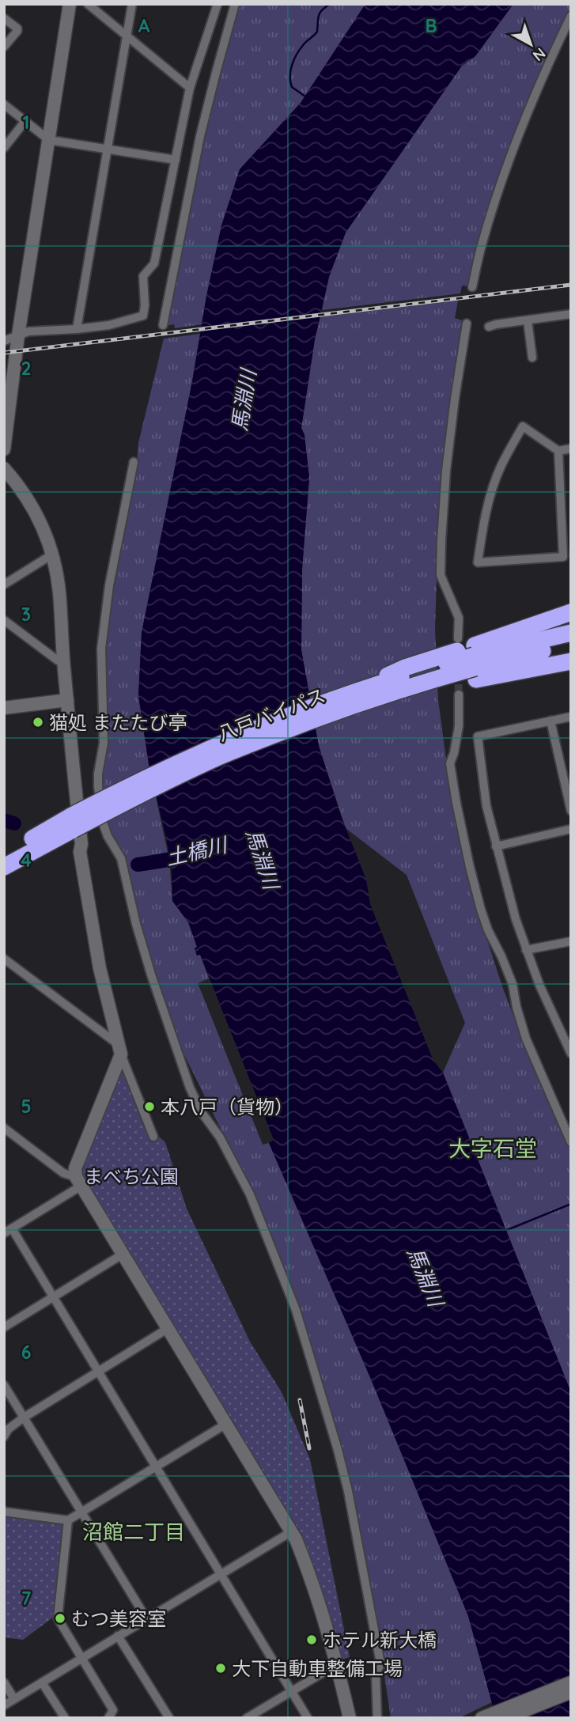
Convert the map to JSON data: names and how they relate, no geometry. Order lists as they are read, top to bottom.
{
  "streets": {
    "highway": ["八戸バイパス"]
  },
  "districts": ["大字石堂", "沼館二丁目"],
  "water": ["馬淵川", "土橋川"],
  "parks": ["まべち公園"],
  "places": [
    "猫処 またたび亭",
    "本八戸（貨物）",
    "むつ美容室",
    "ホテル新大橋",
    "大下自動車整備工場"
  ],
  "north": "bottom right",
  "grid": {
    "columns": ["A", "B"],
    "rows": [
      "1",
      "2",
      "3",
      "4",
      "5",
      "6",
      "7"
    ]
  }
}
